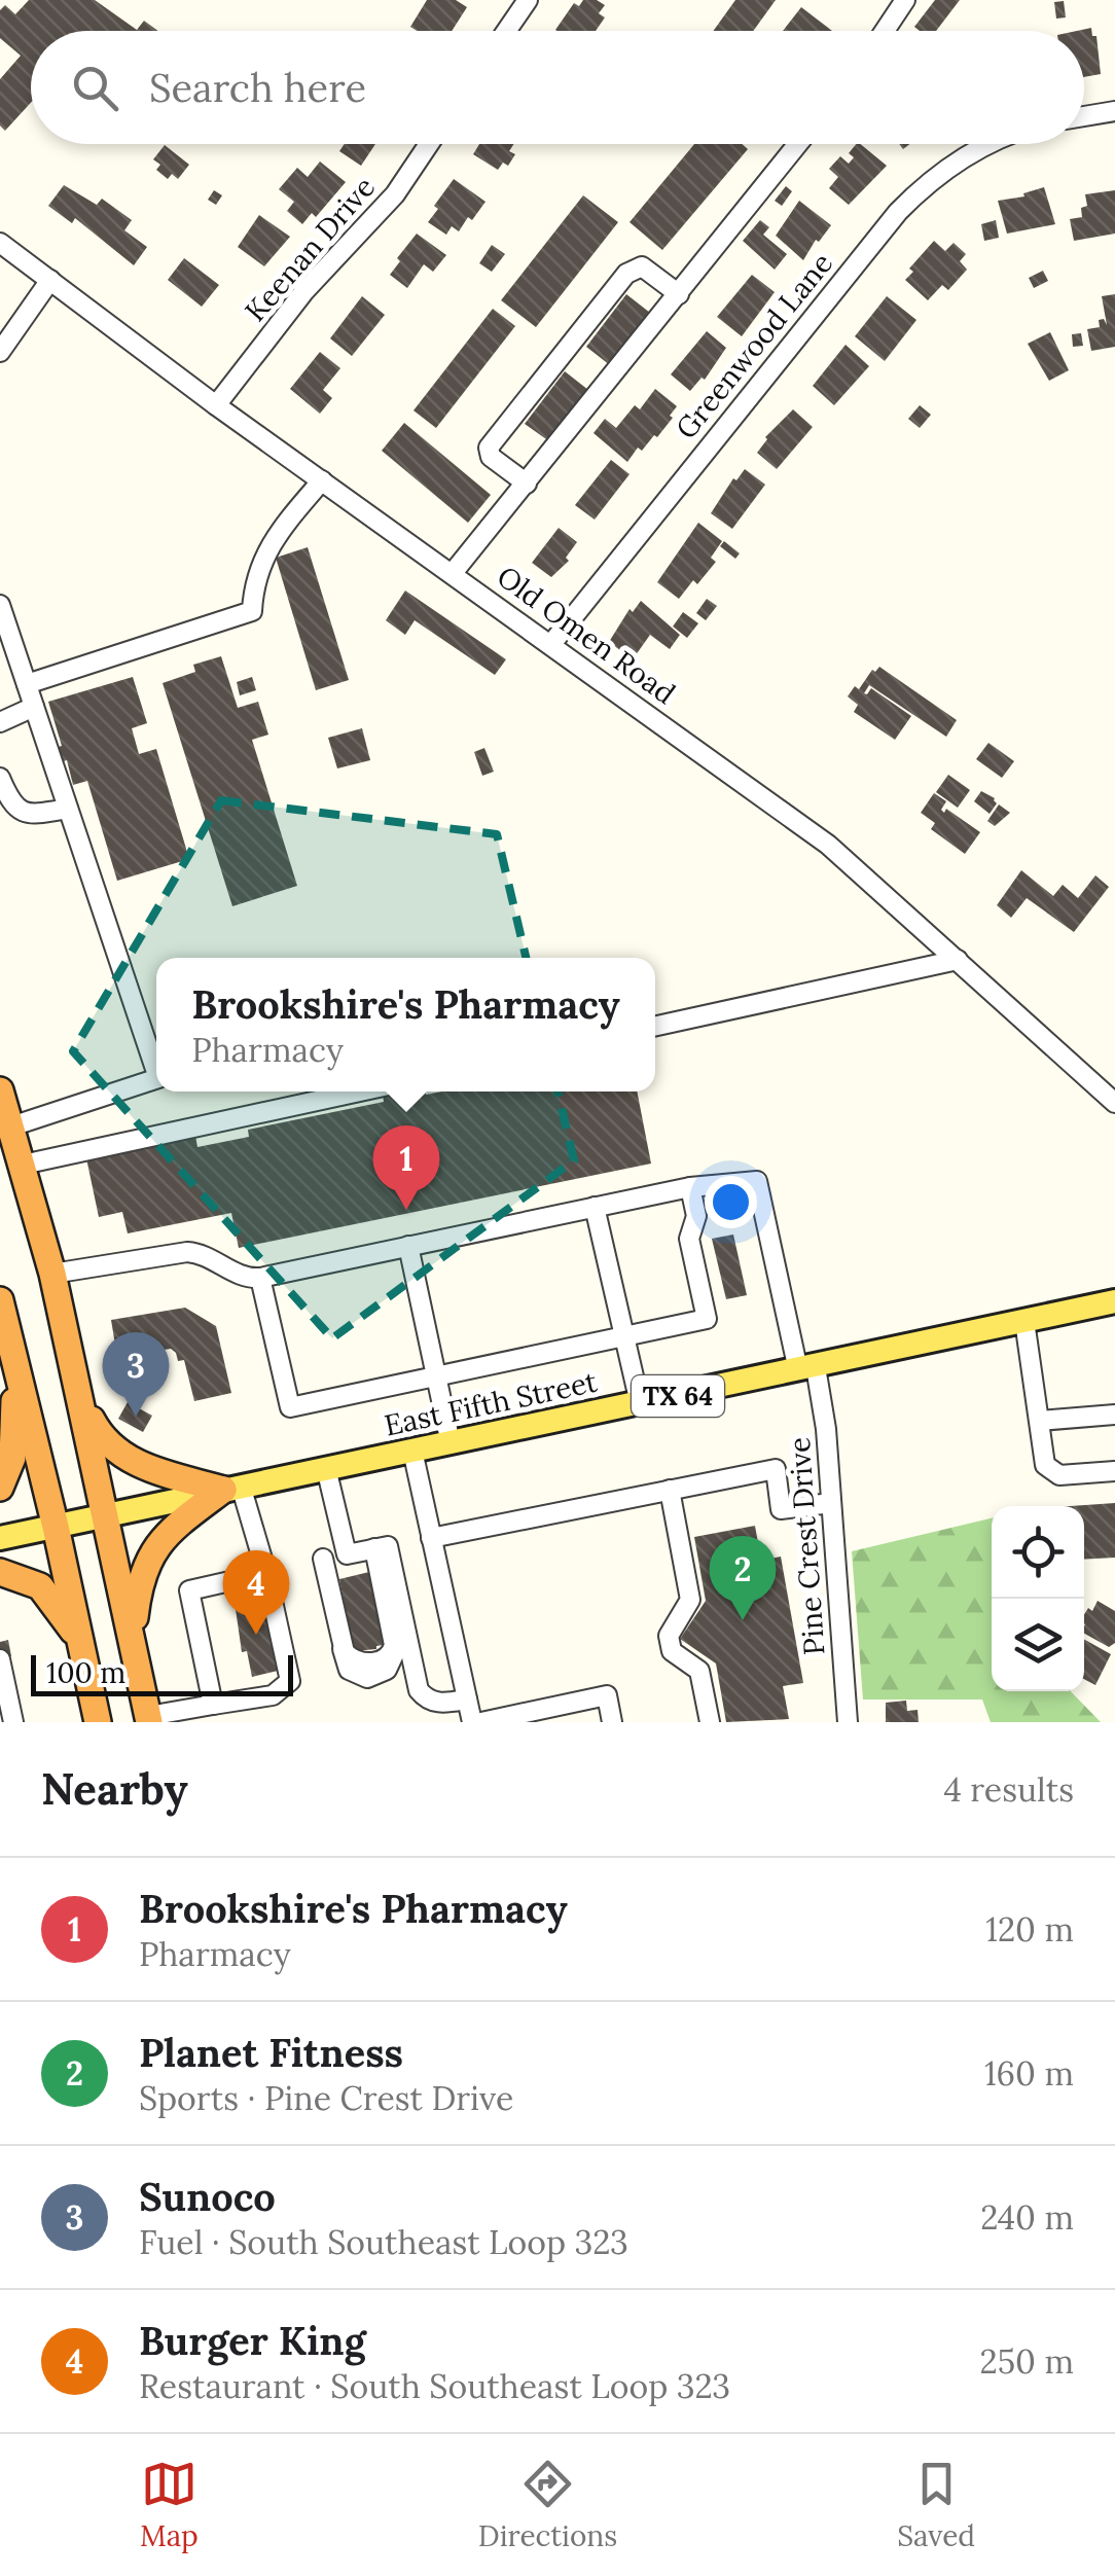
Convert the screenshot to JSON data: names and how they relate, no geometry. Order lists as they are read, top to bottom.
{
  "streets": {
    "main road": ["TX 64", "East Fifth Street"],
    "street": [
      "Keenan Drive",
      "Greenwood Lane",
      "Old Omen Road",
      "Pine Crest Drive"
    ]
  },
  "crossings": [
    ["Keenan Drive", "Old Omen Road"],
    ["Greenwood Lane", "Old Omen Road"],
    ["East Fifth Street", "Pine Crest Drive"]
  ],
  "scale_bar": "100 m",
  "page": {
    "search": "Search here",
    "popup": ["Brookshire's Pharmacy", "Pharmacy"],
    "pins": [
      "1",
      "3",
      "2",
      "4"
    ],
    "scale": "100 m",
    "heading": ["Nearby", "4 results"],
    "list": [
      {
        "mark": "1",
        "name": "Brookshire's Pharmacy",
        "note": "Pharmacy",
        "value": "120 m"
      },
      {
        "mark": "2",
        "name": "Planet Fitness",
        "note": "Sports · Pine Crest Drive",
        "value": "160 m"
      },
      {
        "mark": "3",
        "name": "Sunoco",
        "note": "Fuel · South Southeast Loop 323",
        "value": "240 m"
      },
      {
        "mark": "4",
        "name": "Burger King",
        "note": "Restaurant · South Southeast Loop 323",
        "value": "250 m"
      }
    ],
    "nav": ["Map", "Directions", "Saved"]
  }
}
